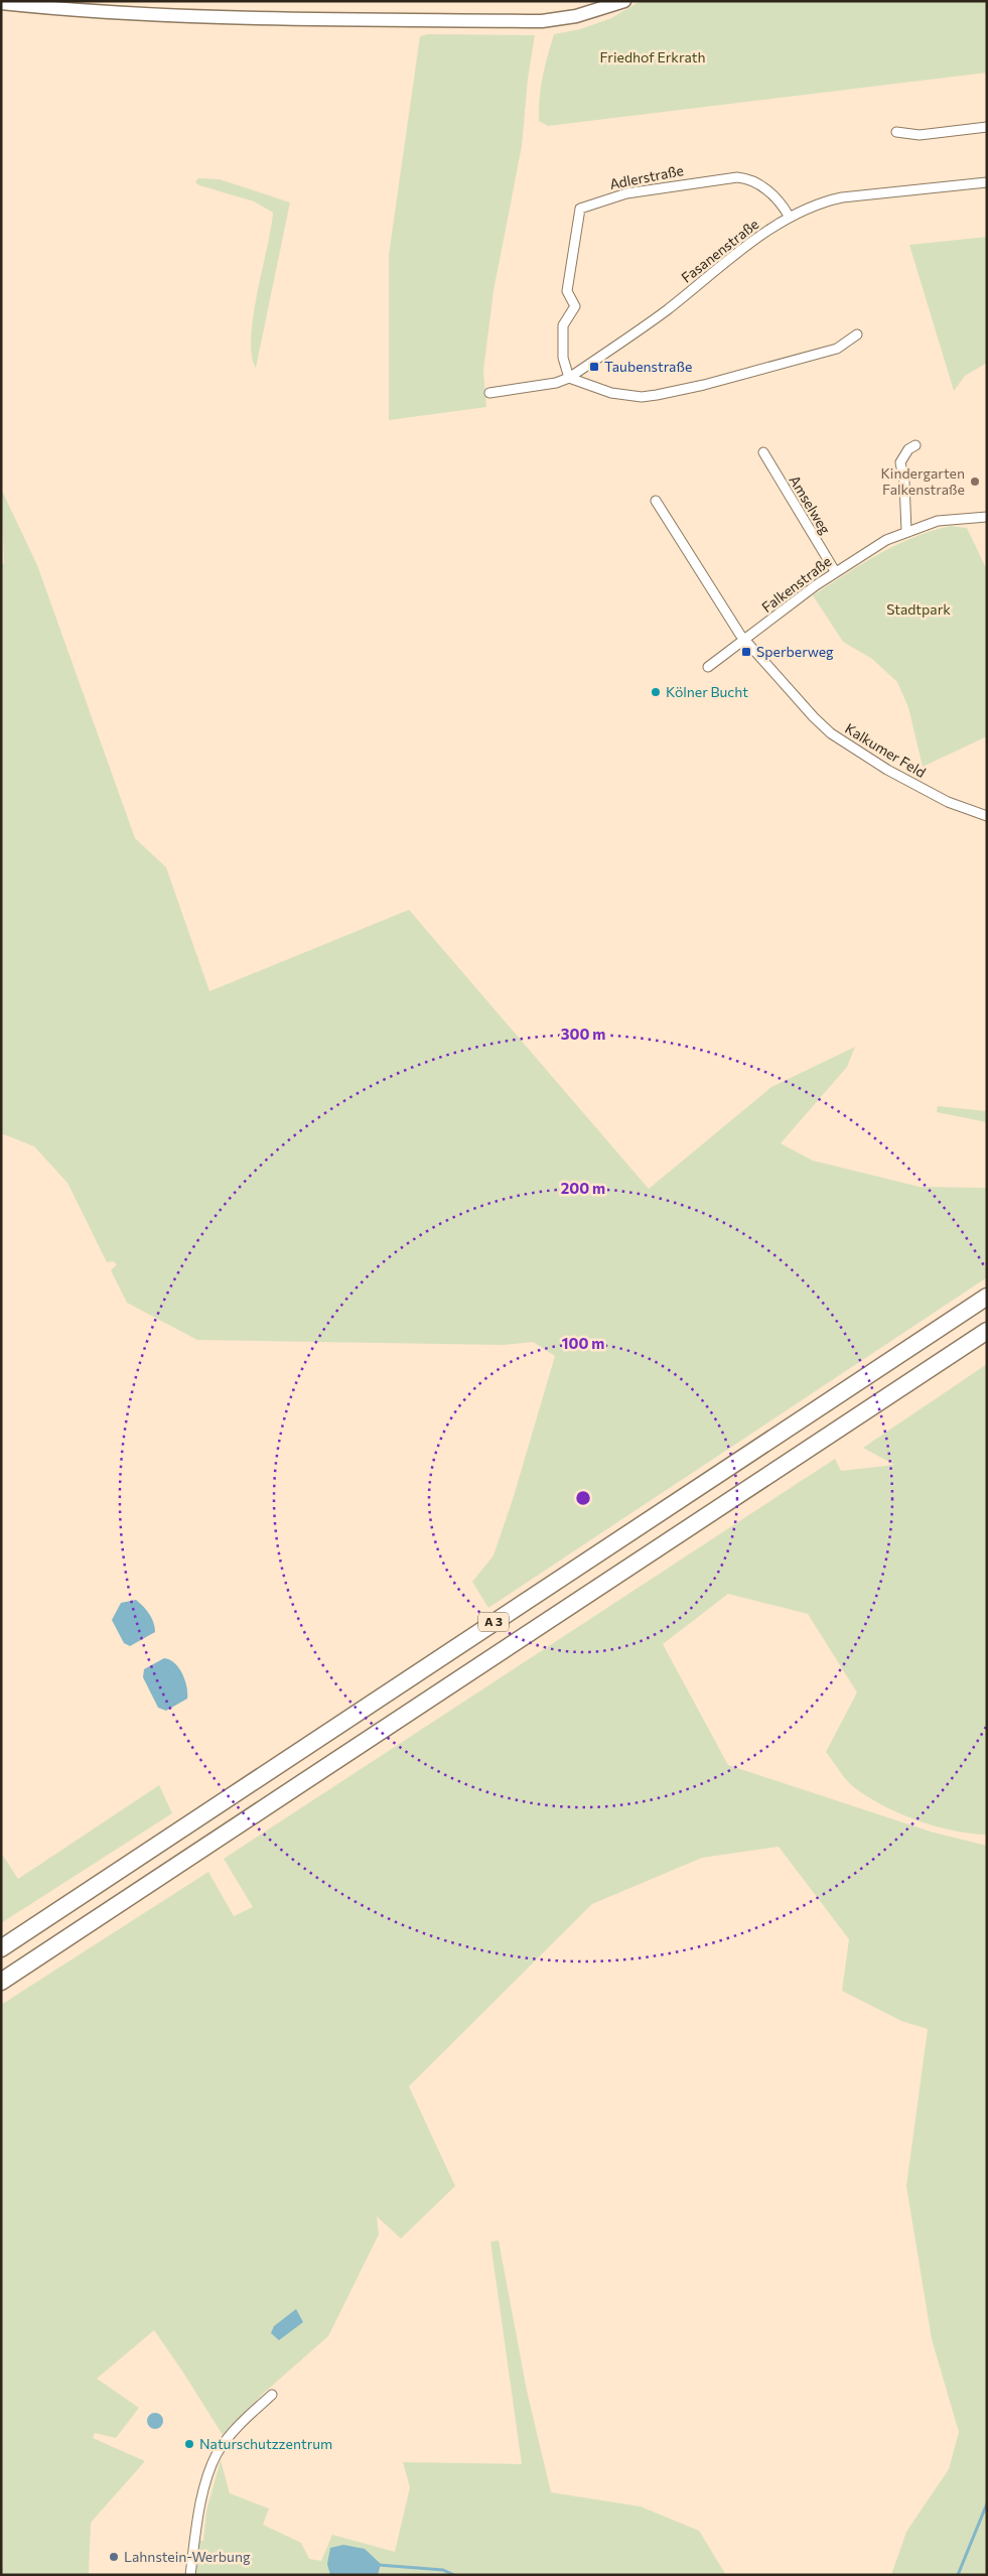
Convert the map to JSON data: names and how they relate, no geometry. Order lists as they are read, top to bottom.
{
  "streets": {
    "highway": ["A 3"],
    "street": [
      "Adlerstraße",
      "Fasanenstraße",
      "Amselweg",
      "Falkenstraße",
      "Kalkumer Feld"
    ]
  },
  "crossings": [
    ["Adlerstraße", "Fasanenstraße"],
    ["Amselweg", "Falkenstraße"],
    ["Falkenstraße", "Kalkumer Feld"]
  ],
  "parks": ["Friedhof Erkrath", "Stadtpark"],
  "places": {
    "transit": ["Taubenstraße", "Sperberweg"],
    "other": [
      "Kindergarten Falkenstraße",
      "Kölner Bucht",
      "Naturschutzzentrum",
      "Lahnstein-Werbung"
    ]
  },
  "rings": ["300 m", "200 m", "100 m"]
}
